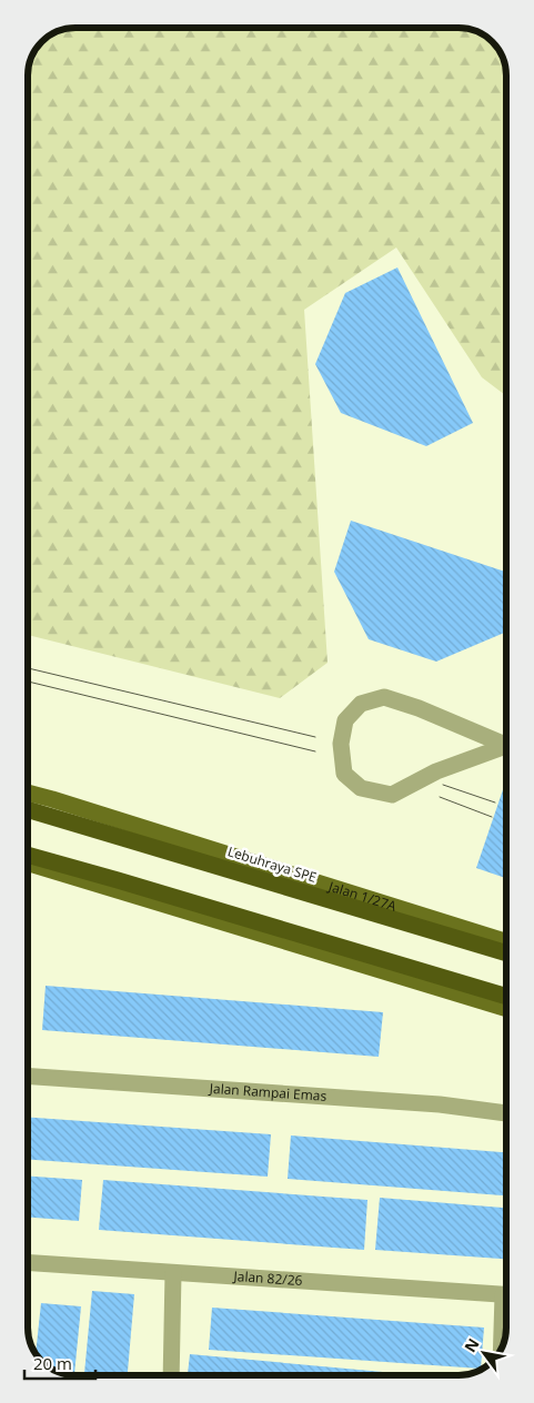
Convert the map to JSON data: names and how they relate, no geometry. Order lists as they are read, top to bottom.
{
  "streets": {
    "highway": ["Lebuhraya SPE"],
    "main road": ["Jalan 1/27A"],
    "street": ["Jalan Rampai Emas", "Jalan 82/26"]
  },
  "scale_bar": "20 m",
  "north": "top left"
}
